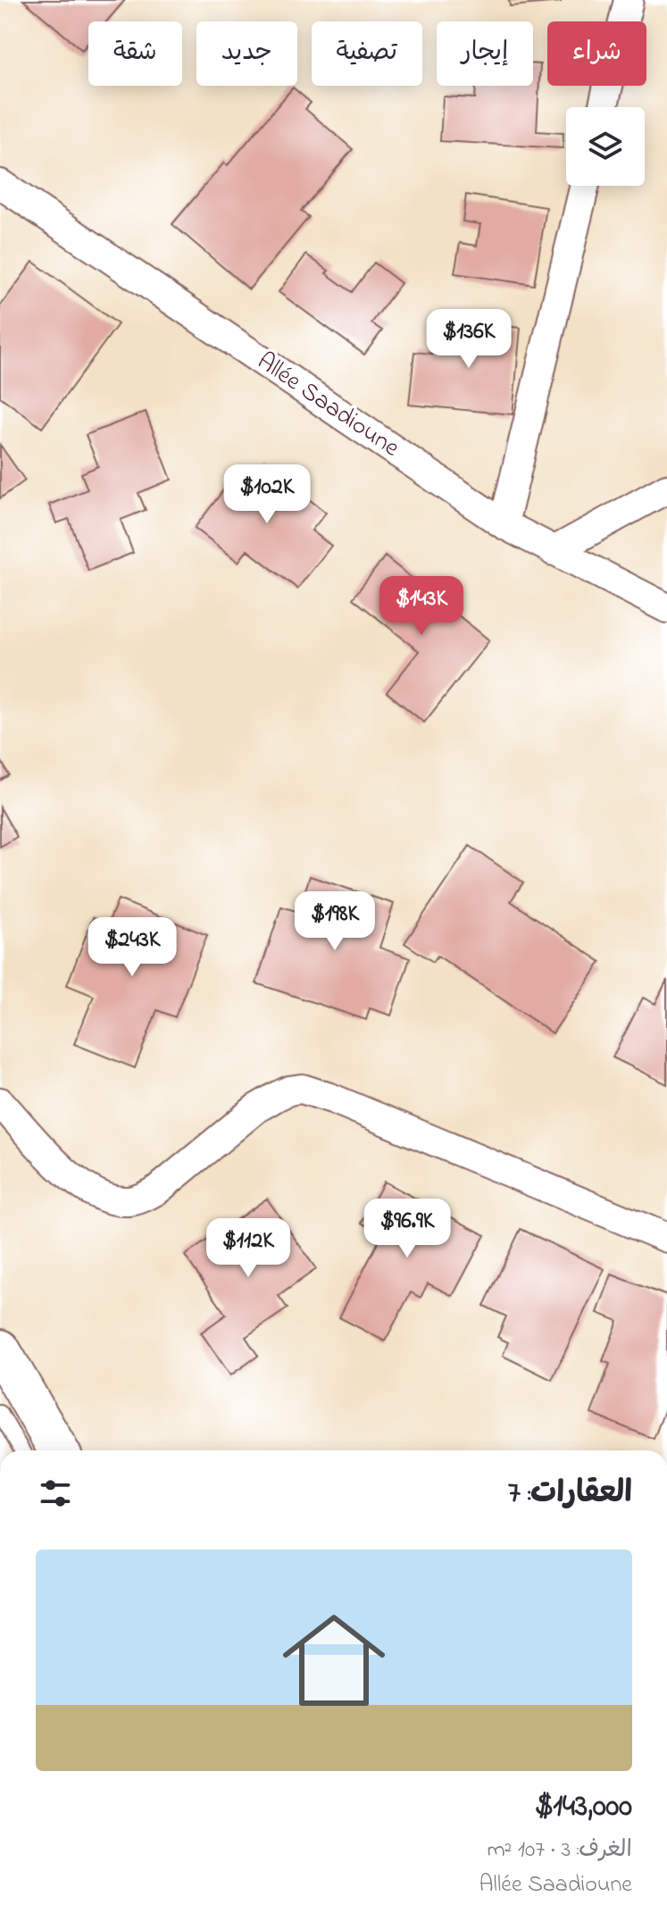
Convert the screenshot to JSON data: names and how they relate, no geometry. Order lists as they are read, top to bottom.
{
  "streets": {
    "street": ["Allée Saadioune"]
  },
  "page": {
    "chip": [
      "شراء",
      "إيجار",
      "تصفية",
      "جديد",
      "شقة"
    ],
    "price": [
      "$136K",
      "$102K",
      "$143K",
      "$198K",
      "$243K",
      "$96.9K",
      "$112K"
    ],
    "heading": "العقارات: 7",
    "list": [
      {
        "name": "$143,000",
        "note": "الغرف: 3 · 107 m² · Allée Saadioune"
      }
    ]
  }
}
